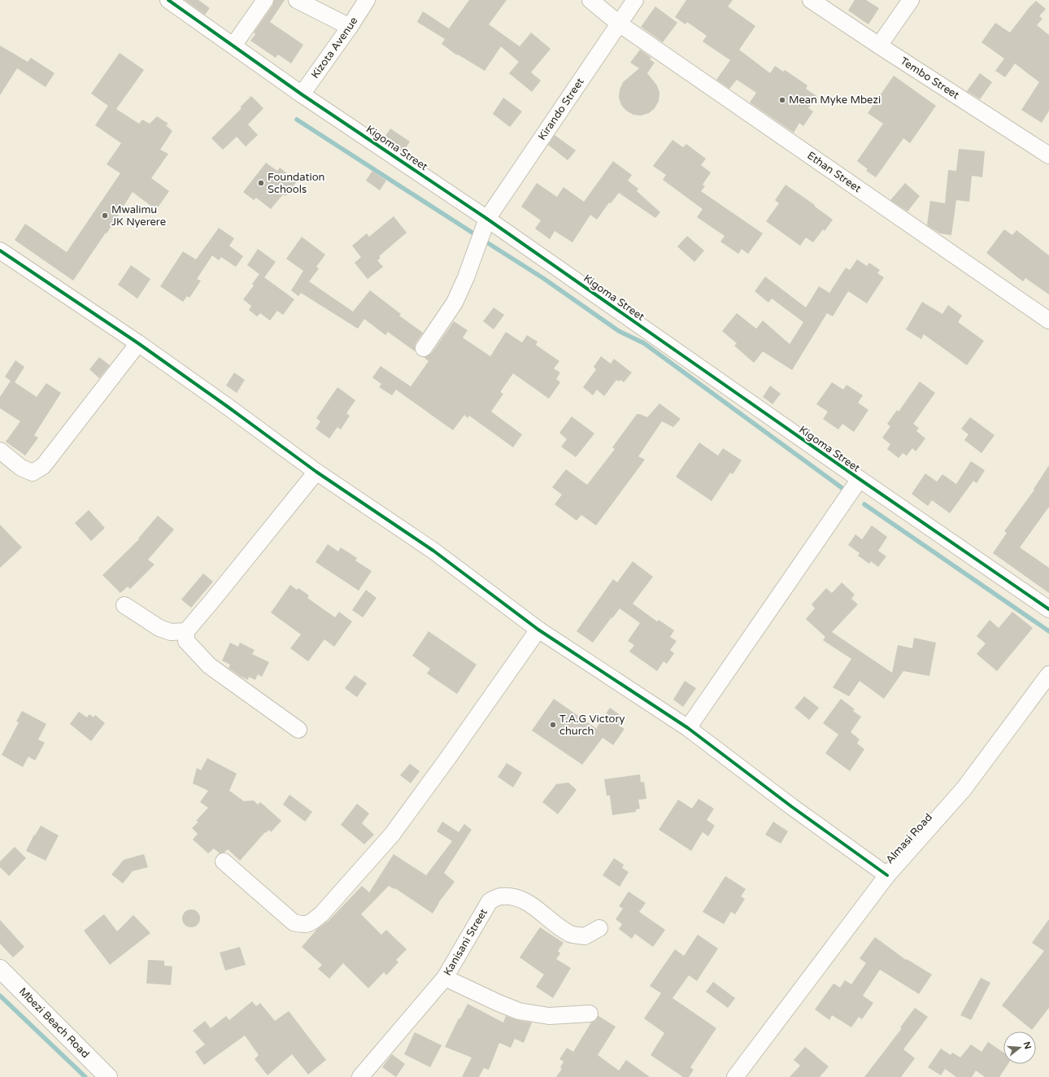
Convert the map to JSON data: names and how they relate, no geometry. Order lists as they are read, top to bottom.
{
  "streets": {
    "main road": ["Mbezi Beach Road"],
    "street": [
      "Kizota Avenue",
      "Tembo Street",
      "Kirando Street",
      "Kigoma Street",
      "Ethan Street",
      "Almasi Road",
      "Kanisani Street"
    ]
  },
  "crossings": [
    ["Kizota Avenue", "Kigoma Street"],
    ["Kirando Street", "Kigoma Street"],
    ["Kirando Street", "Ethan Street"]
  ],
  "places": [
    "Mean Myke Mbezi",
    "Foundation Schools",
    "Mwalimu JK Nyerere",
    "T.A.G Victory church"
  ],
  "north": "right"
}
